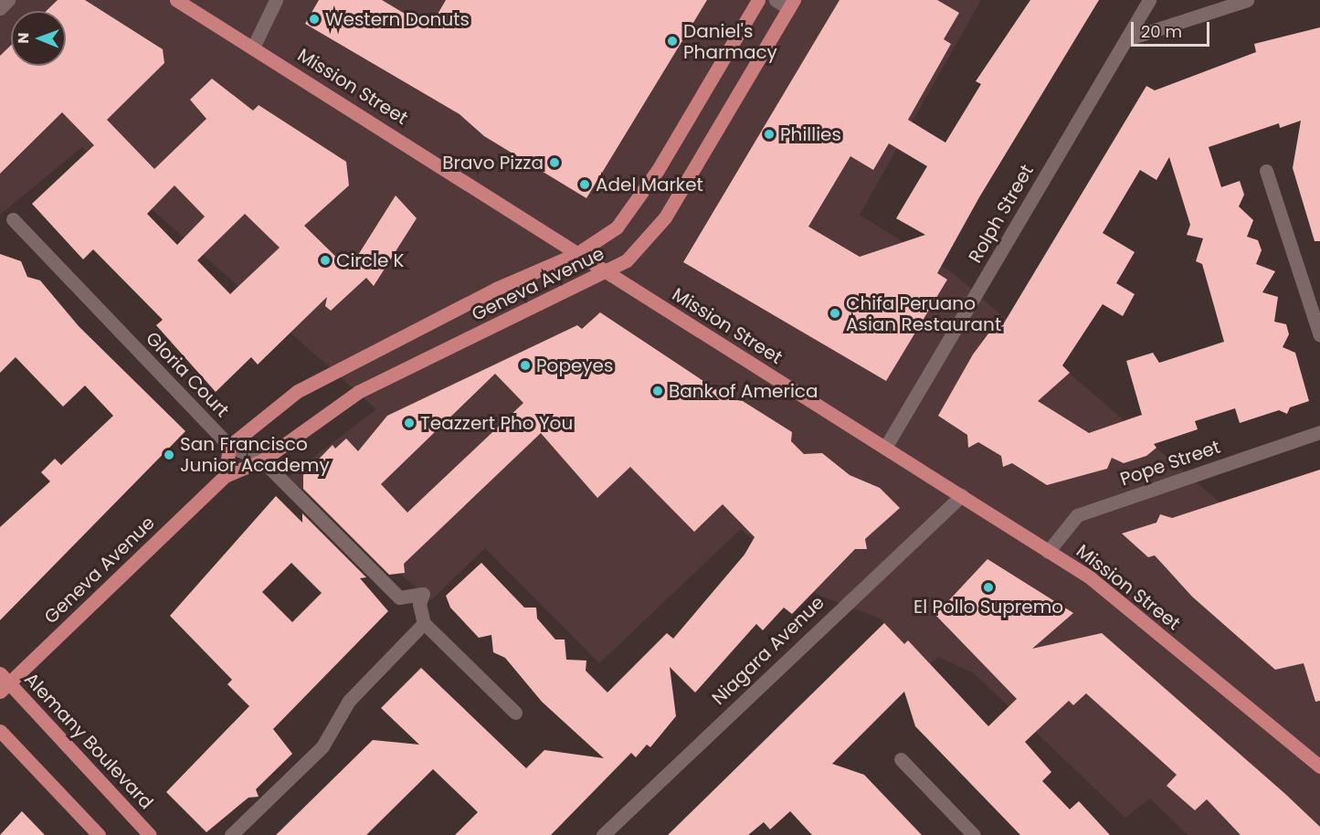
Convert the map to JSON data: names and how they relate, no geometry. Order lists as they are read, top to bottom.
{
  "streets": {
    "main road": ["Mission Street", "Geneva Avenue", "Alemany Boulevard"],
    "street": [
      "Rolph Street",
      "Gloria Court",
      "Pope Street",
      "Niagara Avenue"
    ]
  },
  "crossings": [
    ["Mission Street", "Rolph Street"],
    ["Mission Street", "Geneva Avenue"],
    ["Mission Street", "Pope Street"],
    ["Mission Street", "Niagara Avenue"],
    ["Geneva Avenue", "Gloria Court"],
    ["Geneva Avenue", "Alemany Boulevard"]
  ],
  "places": [
    "Western Donuts",
    "Daniel's Pharmacy",
    "Phillies",
    "Bravo Pizza",
    "Adel Market",
    "Circle K",
    "Chifa Peruano Asian Restaurant",
    "Popeyes",
    "Bank of America",
    "Teazzert Pho You",
    "San Francisco Junior Academy",
    "El Pollo Supremo"
  ],
  "scale_bar": "20 m",
  "north": "left"
}
